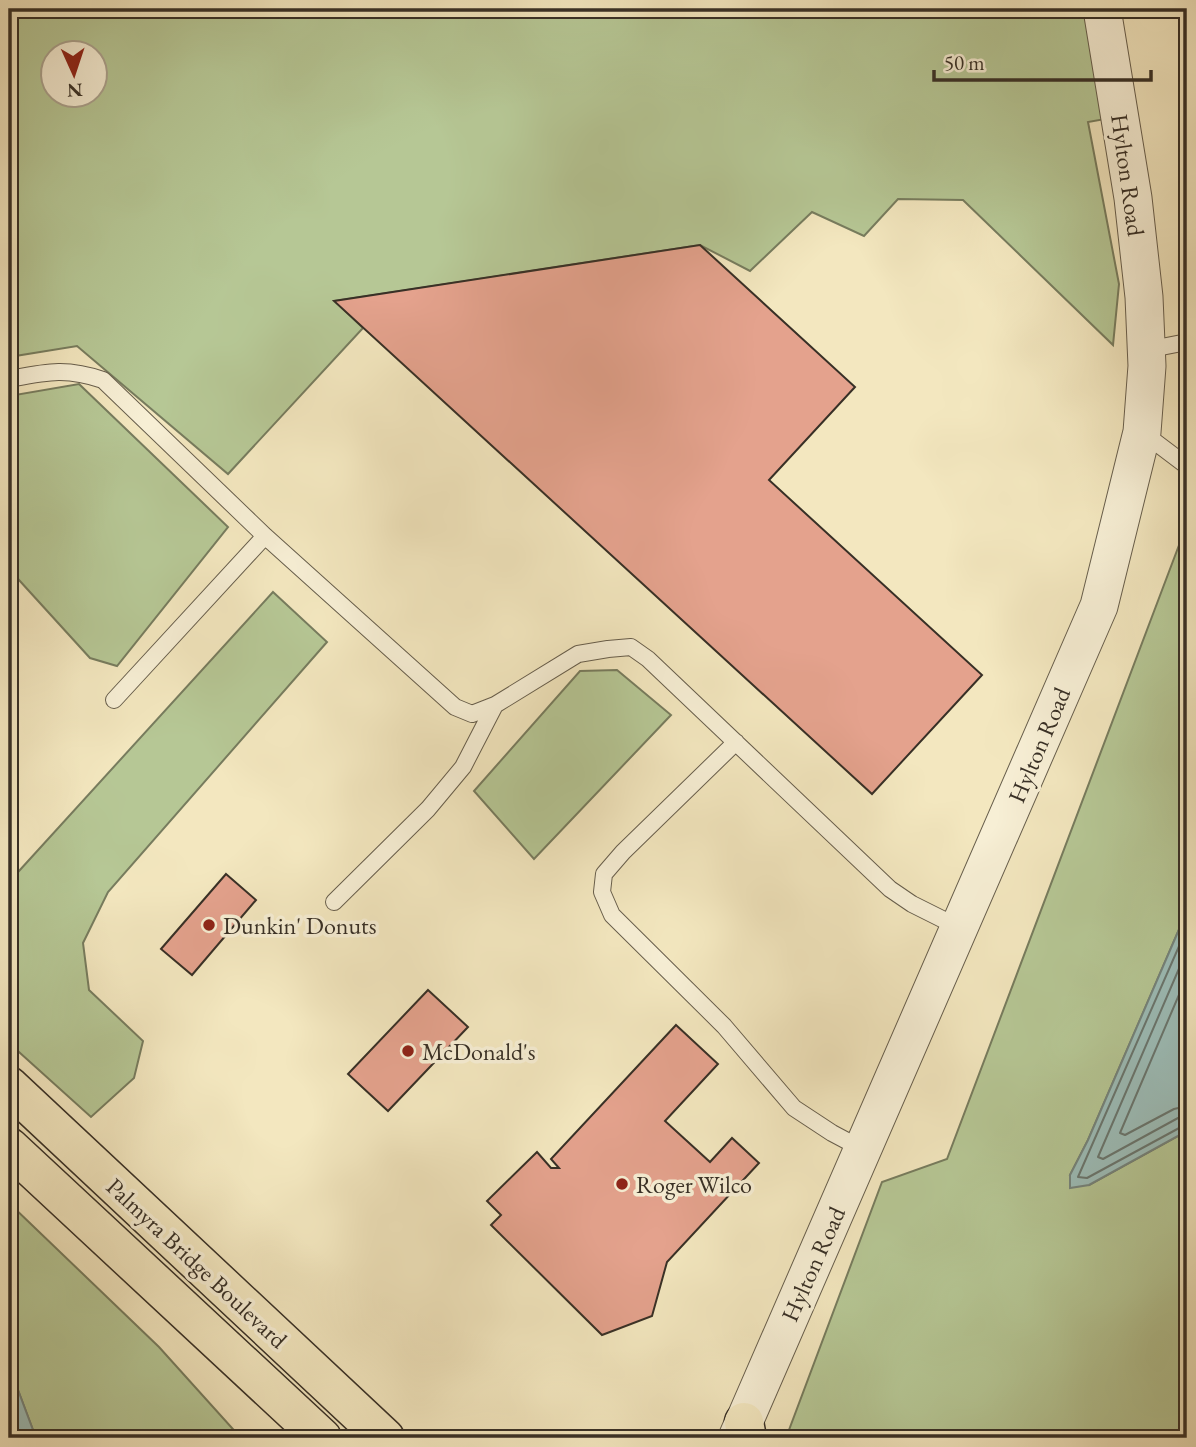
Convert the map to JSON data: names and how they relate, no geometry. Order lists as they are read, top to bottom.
{
  "streets": {
    "highway": ["Palmyra Bridge Boulevard"],
    "street": ["Hylton Road"]
  },
  "places": ["Dunkin' Donuts", "McDonald's", "Roger Wilco"],
  "scale_bar": "50 m",
  "north": "bottom"
}
